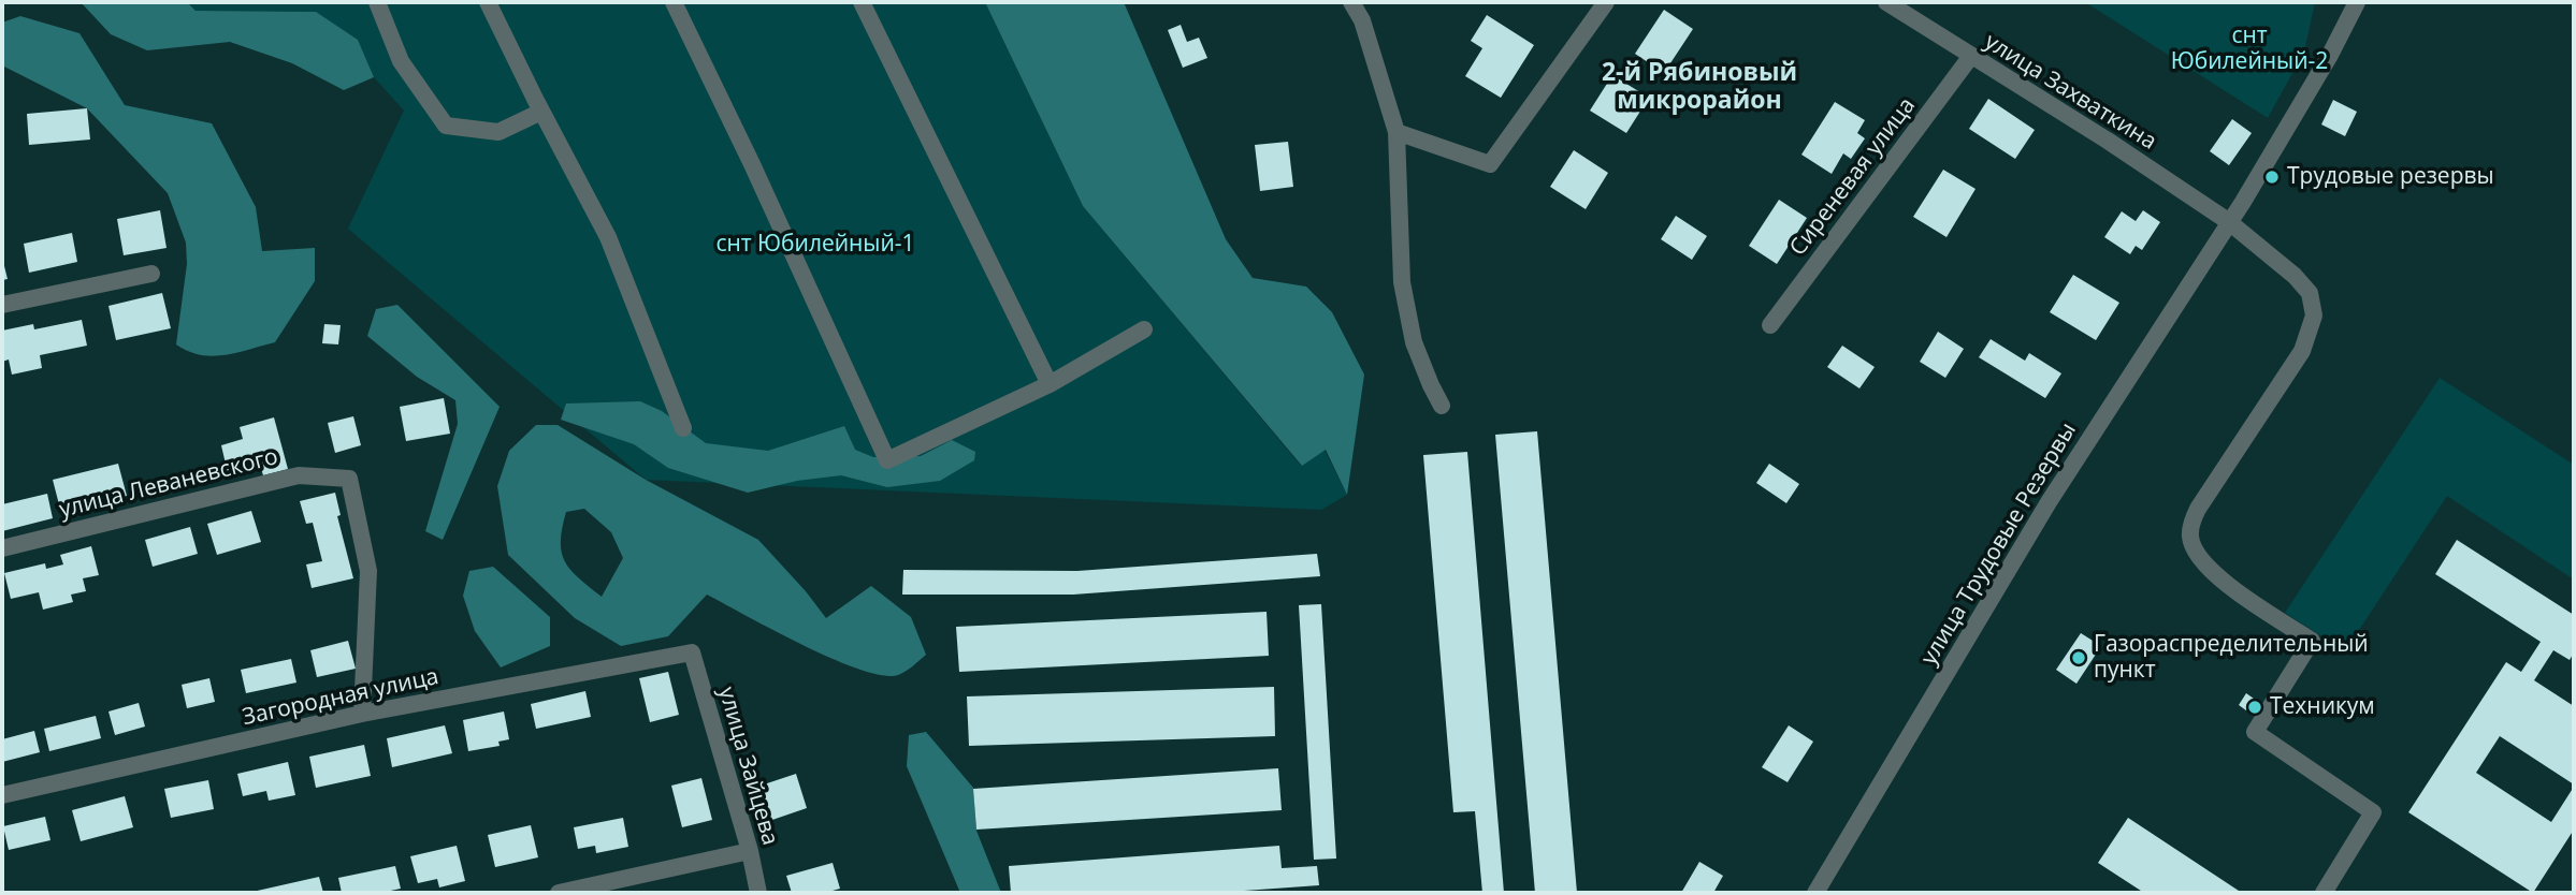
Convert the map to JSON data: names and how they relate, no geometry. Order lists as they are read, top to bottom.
{
  "streets": {
    "street": [
      "улица Захваткина",
      "Сиреневая улица",
      "улица Леваневского",
      "улица Трудовые Резервы",
      "Загородная улица",
      "улица Зайцева"
    ]
  },
  "crossings": [
    ["улица Захваткина", "Сиреневая улица"],
    ["улица Захваткина", "улица Трудовые Резервы"],
    ["улица Леваневского", "Загородная улица"],
    ["Загородная улица", "улица Зайцева"]
  ],
  "districts": ["2-й Рябиновый микрорайон"],
  "parks": ["снт Юбилейный-2", "снт Юбилейный-1"],
  "places": ["Трудовые резервы", "Газораспределительный пункт", "Техникум"]
}
